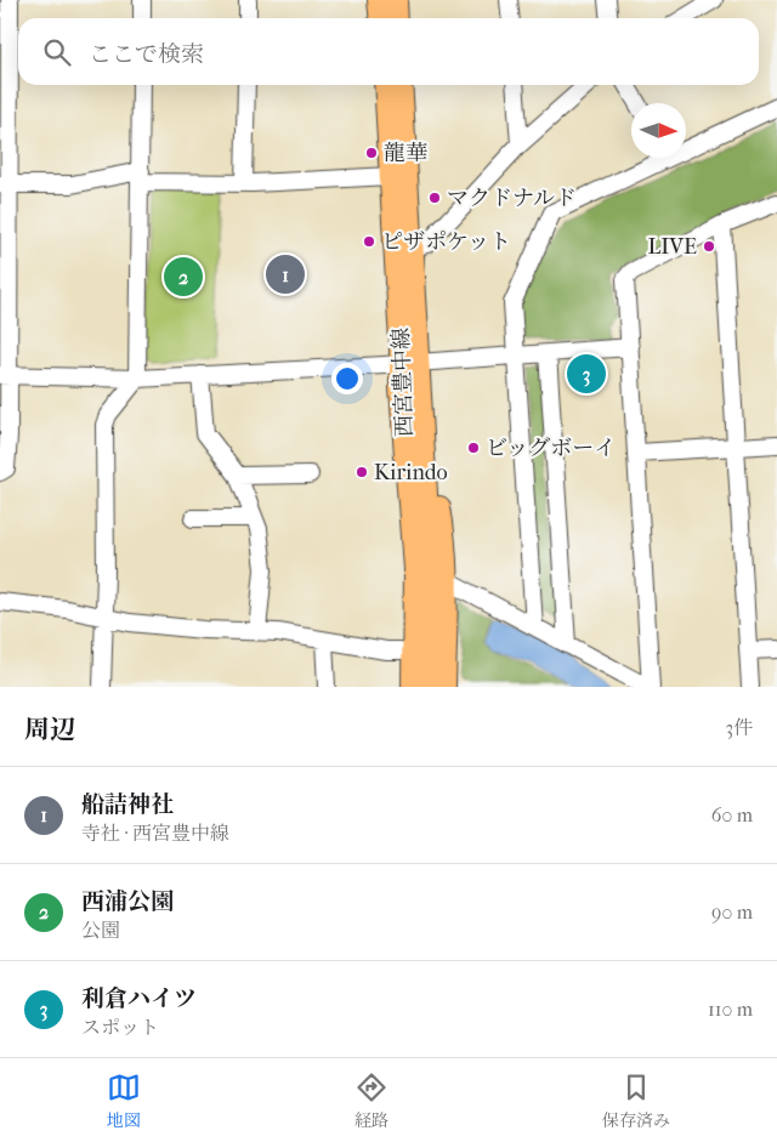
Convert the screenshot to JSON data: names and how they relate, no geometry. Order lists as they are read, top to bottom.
{
  "streets": {
    "main road": ["西宮豊中線"]
  },
  "places": [
    "龍華",
    "マクドナルド",
    "ピザポケット",
    "LIVE",
    "ビッグボーイ",
    "Kirindo"
  ],
  "north": "right",
  "page": {
    "search": "ここで検索",
    "pins": ["1", "2", "3"],
    "heading": ["周辺", "3件"],
    "list": [
      {
        "mark": "1",
        "name": "船詰神社",
        "note": "寺社 · 西宮豊中線",
        "value": "60 m"
      },
      {
        "mark": "2",
        "name": "西浦公園",
        "note": "公園",
        "value": "90 m"
      },
      {
        "mark": "3",
        "name": "利倉ハイツ",
        "note": "スポット",
        "value": "110 m"
      }
    ],
    "nav": ["地図", "経路", "保存済み"]
  }
}
